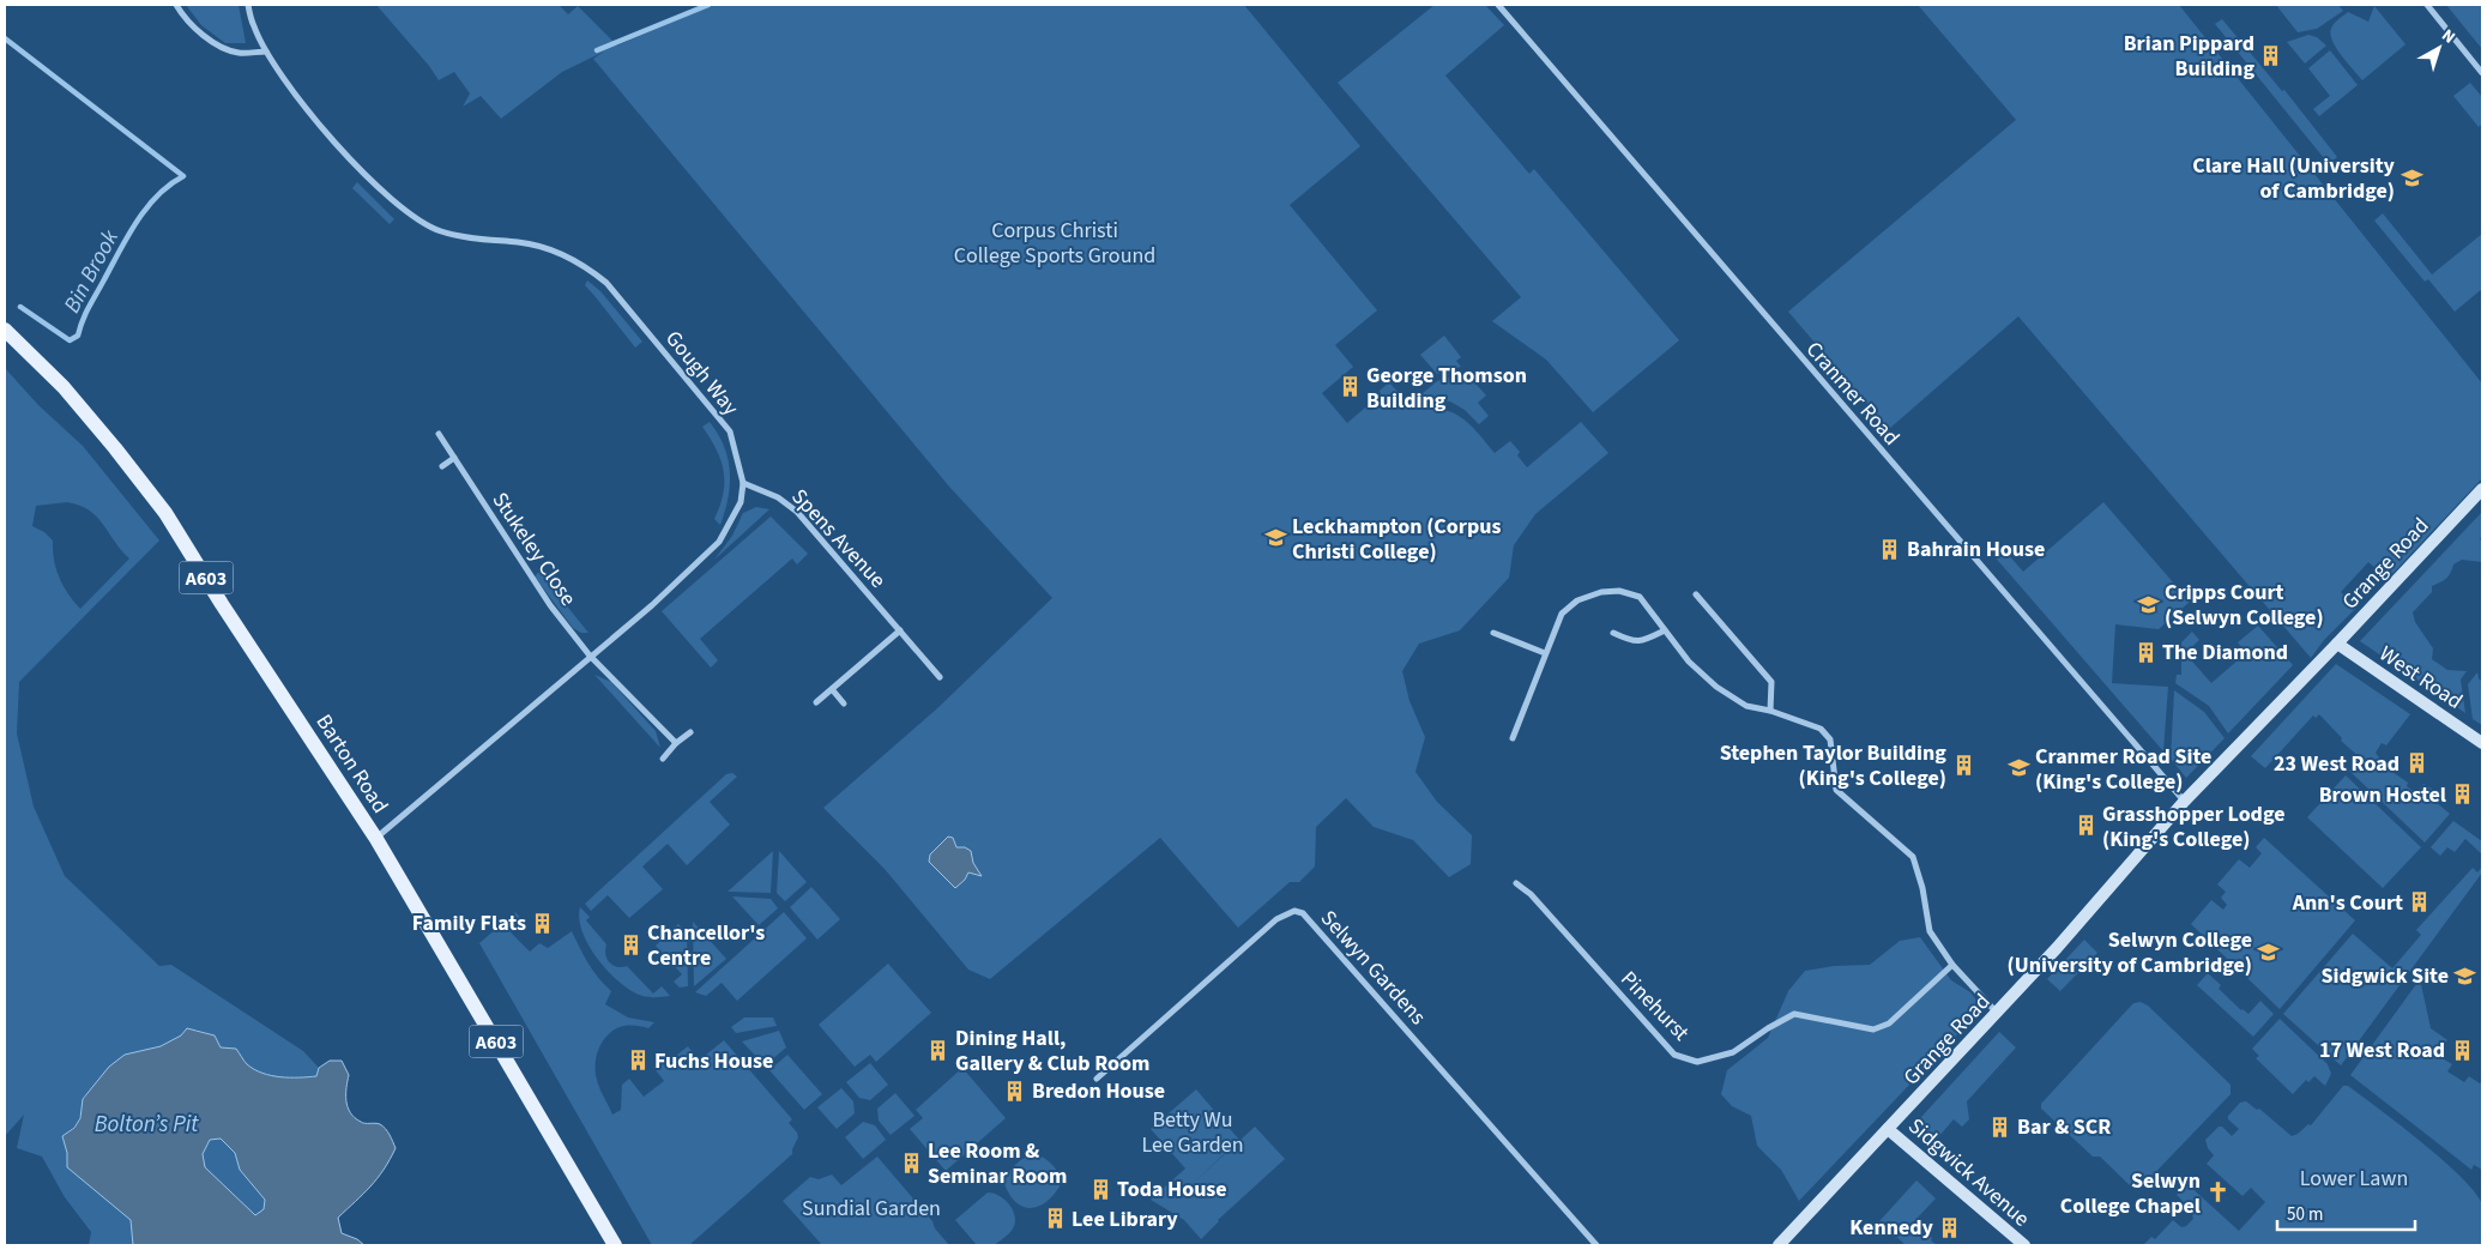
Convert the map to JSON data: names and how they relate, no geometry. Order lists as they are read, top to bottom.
{
  "streets": {
    "main road": ["A603", "Barton Road"],
    "street": [
      "Gough Way",
      "Cranmer Road",
      "Spens Avenue",
      "Stukeley Close",
      "Grange Road",
      "West Road",
      "Selwyn Gardens",
      "Pinehurst",
      "Sidgwick Avenue"
    ]
  },
  "crossings": [
    ["Gough Way", "Spens Avenue"],
    ["Gough Way", "Stukeley Close"],
    ["Gough Way", "Barton Road"],
    ["Cranmer Road", "Grange Road"],
    ["Grange Road", "West Road"],
    ["Grange Road", "Sidgwick Avenue"]
  ],
  "water": ["Bin Brook", "Bolton’s Pit"],
  "parks": [
    "Corpus Christi College Sports Ground",
    "Betty Wu Lee Garden",
    "Lower Lawn",
    "Sundial Garden"
  ],
  "places": {
    "building": [
      "Brian Pippard Building",
      "George Thomson Building",
      "Bahrain House",
      "The Diamond",
      "23 West Road",
      "Stephen Taylor Building (King's College)",
      "Brown Hostel",
      "Grasshopper Lodge (King's College)",
      "Ann's Court",
      "Family Flats",
      "Chancellor's Centre",
      "Dining Hall, Gallery & Club Room",
      "17 West Road",
      "Fuchs House",
      "Bredon House",
      "Bar & SCR",
      "Lee Room & Seminar Room",
      "Toda House",
      "Lee Library",
      "Kennedy"
    ],
    "school or university": [
      "Clare Hall (University of Cambridge)",
      "Leckhampton (Corpus Christi College)",
      "Cripps Court (Selwyn College)",
      "Cranmer Road Site (King's College)",
      "Selwyn College (University of Cambridge)",
      "Sidgwick Site"
    ],
    "church": ["Selwyn College Chapel"]
  },
  "scale_bar": "50 m",
  "north": "top right"
}
